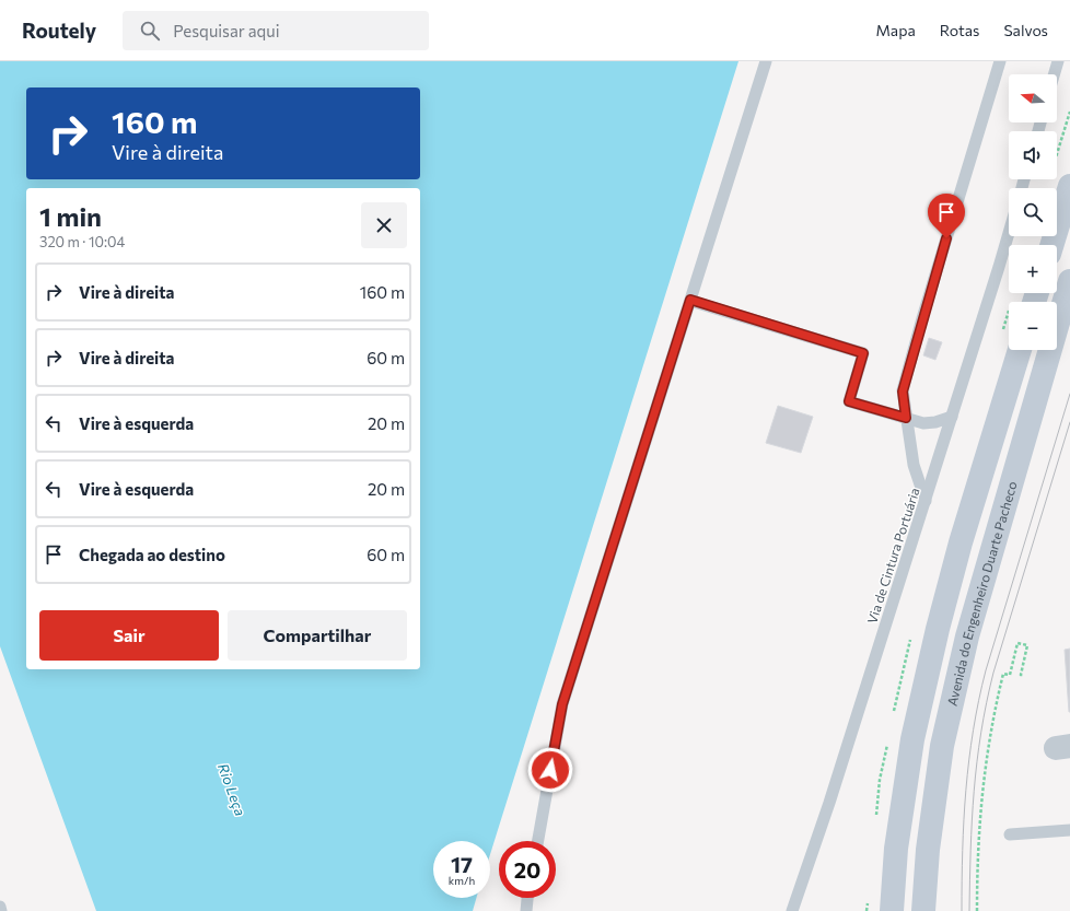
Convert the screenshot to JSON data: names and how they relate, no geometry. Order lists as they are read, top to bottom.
{
  "streets": {
    "main road": ["Avenida do Engenheiro Duarte Pacheco"],
    "lane": ["Via de Cintura Portuária"]
  },
  "water": ["Rio Leça"],
  "north": "left",
  "page": {
    "header": "Routely",
    "search": "Pesquisar aqui",
    "nav": ["Mapa", "Rotas", "Salvos"],
    "map_buttons": ["+", "−"],
    "turn": ["160 m", "Vire à direita"],
    "heading": ["1 min", "320 m · 10:04"],
    "list": [
      {
        "name": "Vire à direita",
        "value": "160 m"
      },
      {
        "name": "Vire à direita",
        "value": "60 m"
      },
      {
        "name": "Vire à esquerda",
        "value": "20 m"
      },
      {
        "name": "Vire à esquerda",
        "value": "20 m"
      },
      {
        "name": "Chegada ao destino",
        "value": "60 m"
      }
    ],
    "buttons": ["Sair", "Compartilhar"],
    "speed": "17 km/h",
    "limit": "20"
  }
}
